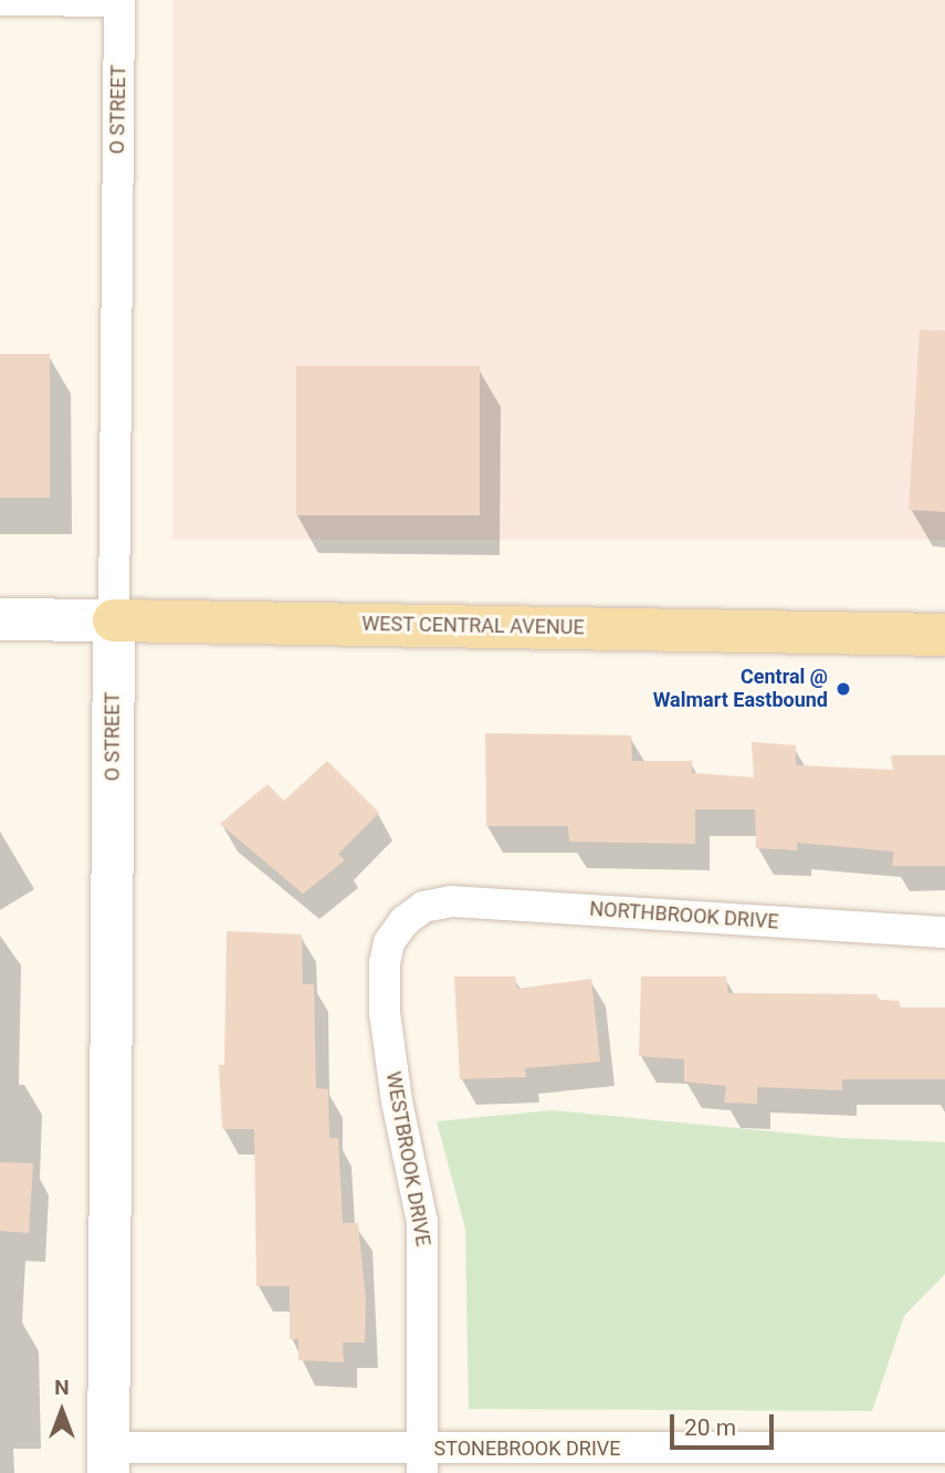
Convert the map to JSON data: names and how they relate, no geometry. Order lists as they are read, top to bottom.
{
  "streets": {
    "main road": ["WEST CENTRAL AVENUE"],
    "street": [
      "O STREET",
      "NORTHBROOK DRIVE",
      "WESTBROOK DRIVE",
      "STONEBROOK DRIVE"
    ]
  },
  "crossings": [
    ["O STREET", "WEST CENTRAL AVENUE"],
    ["O STREET", "STONEBROOK DRIVE"],
    ["NORTHBROOK DRIVE", "WESTBROOK DRIVE"],
    ["WESTBROOK DRIVE", "STONEBROOK DRIVE"]
  ],
  "places": ["Central @ Walmart Eastbound"],
  "scale_bar": "20 m",
  "north": "top"
}
